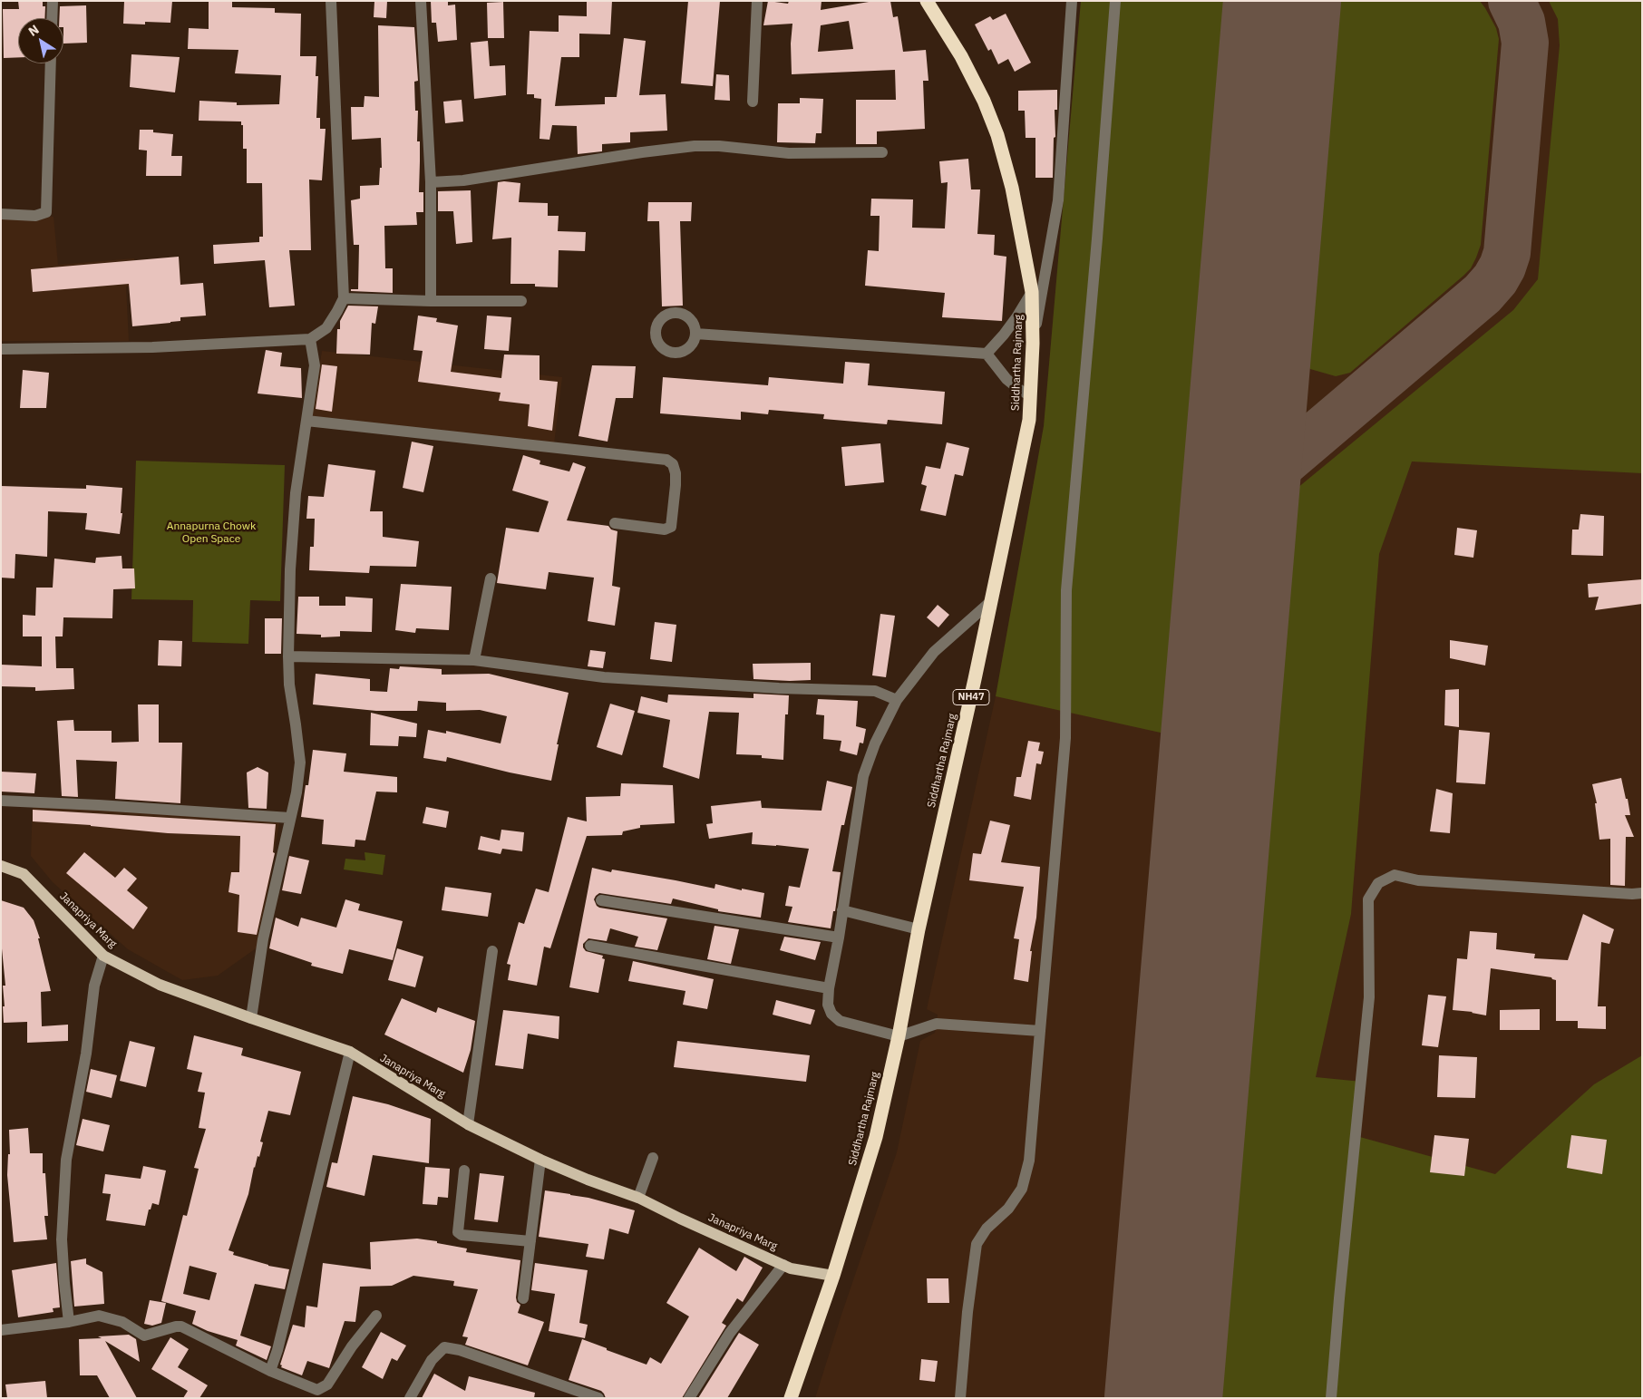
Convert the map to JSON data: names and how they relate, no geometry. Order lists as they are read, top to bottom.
{
  "streets": {
    "highway": ["Siddhartha Rajmarg", "NH47"],
    "main road": ["Janapriya Marg"]
  },
  "crossings": [
    ["Siddhartha Rajmarg", "Janapriya Marg"]
  ],
  "parks": ["Annapurna Chowk Open Space"],
  "north": "top left"
}
